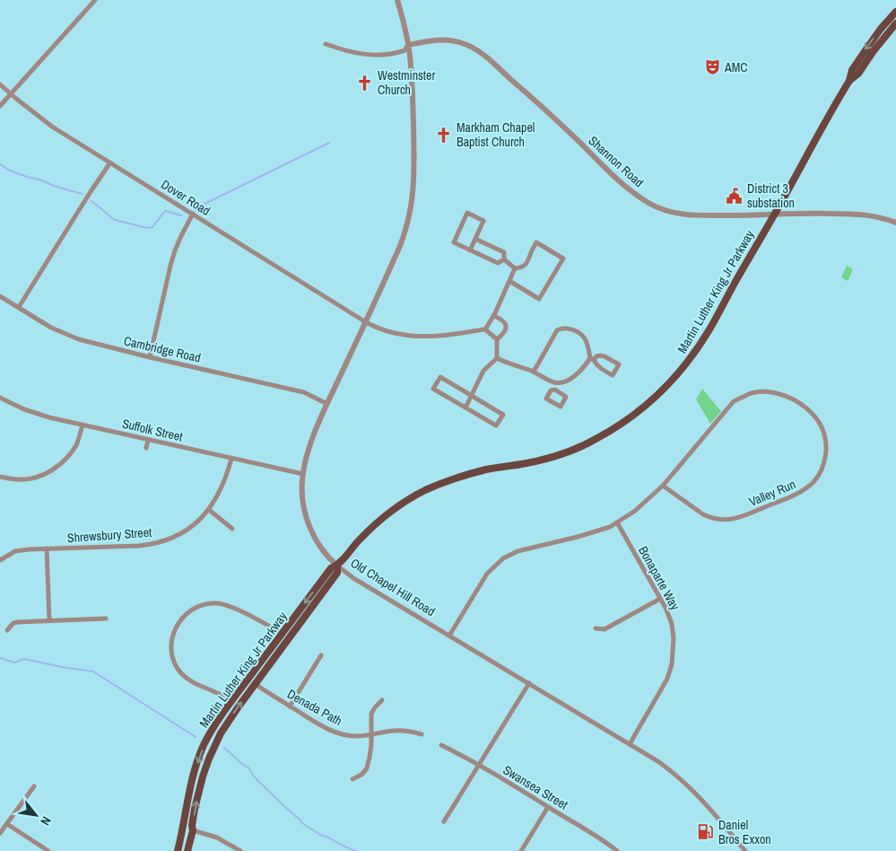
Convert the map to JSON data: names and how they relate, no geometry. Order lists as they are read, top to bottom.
{
  "streets": {
    "main road": ["Martin Luther King Jr Parkway"],
    "street": [
      "Shannon Road",
      "Dover Road",
      "Cambridge Road",
      "Suffolk Street",
      "Valley Run",
      "Shrewsbury Street",
      "Bonaparte Way",
      "Old Chapel Hill Road",
      "Denada Path",
      "Swansea Street"
    ]
  },
  "crossings": [
    ["Shannon Road", "Martin Luther King Jr Parkway"],
    ["Shannon Road", "Old Chapel Hill Road"],
    ["Dover Road", "Old Chapel Hill Road"],
    ["Martin Luther King Jr Parkway", "Old Chapel Hill Road"],
    ["Martin Luther King Jr Parkway", "Denada Path"],
    ["Cambridge Road", "Old Chapel Hill Road"],
    ["Suffolk Street", "Shrewsbury Street"],
    ["Suffolk Street", "Old Chapel Hill Road"],
    ["Valley Run", "Bonaparte Way"],
    ["Valley Run", "Old Chapel Hill Road"],
    ["Bonaparte Way", "Old Chapel Hill Road"]
  ],
  "places": {
    "theatre": ["AMC"],
    "church": ["Westminster Church", "Markham Chapel Baptist Church"],
    "public building": ["District 3 substation"],
    "fuel station": ["Daniel Bros Exxon"]
  },
  "north": "bottom right"
}
